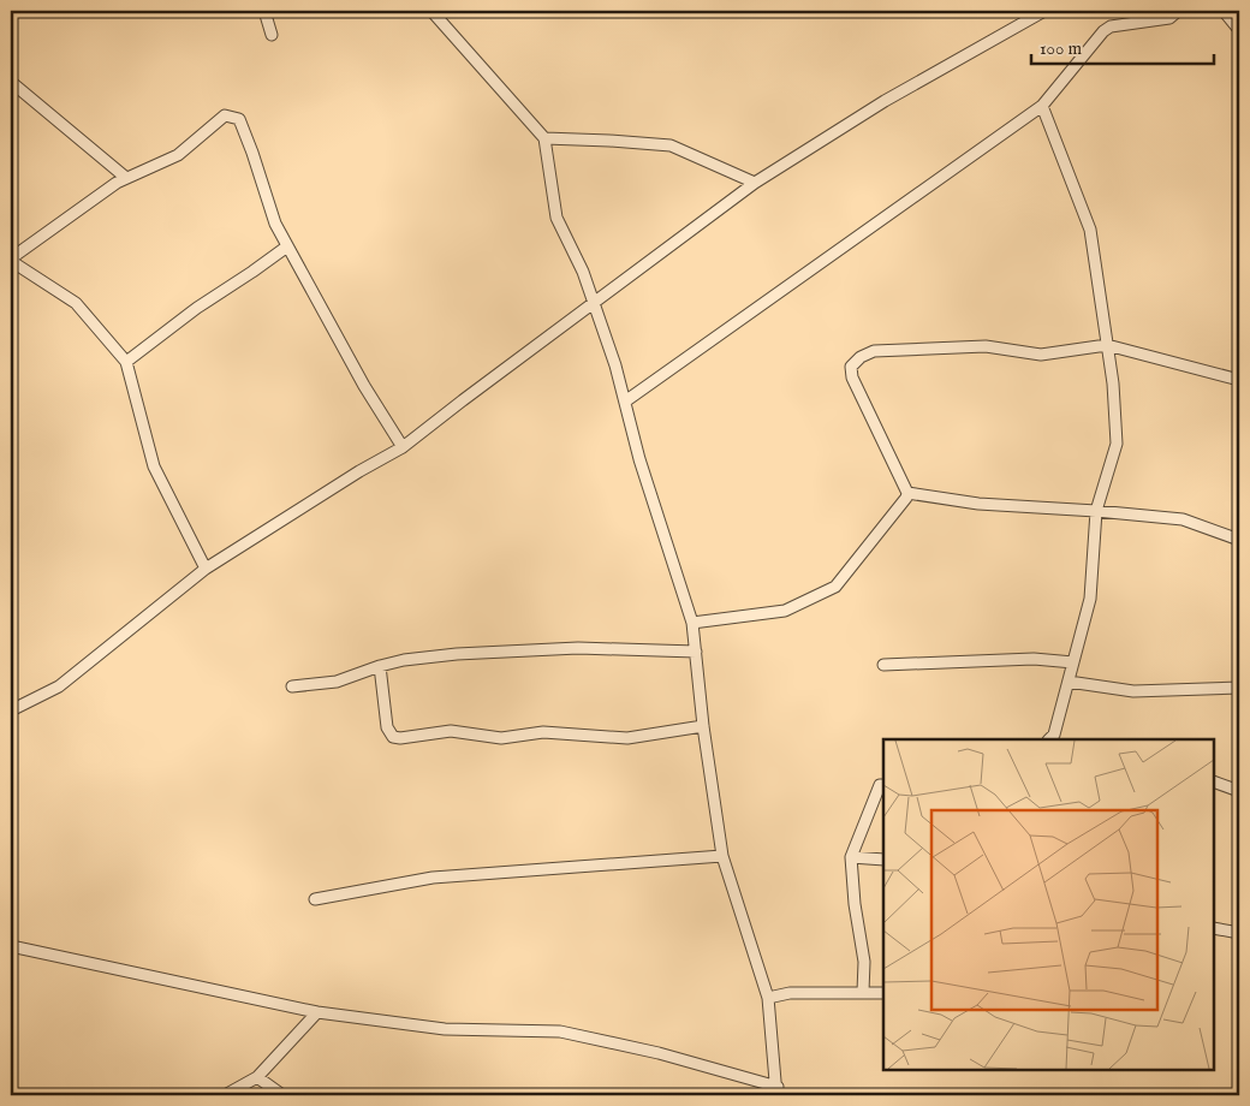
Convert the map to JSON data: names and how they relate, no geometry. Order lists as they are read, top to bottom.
{
  "scale_bar": "100 m"
}
